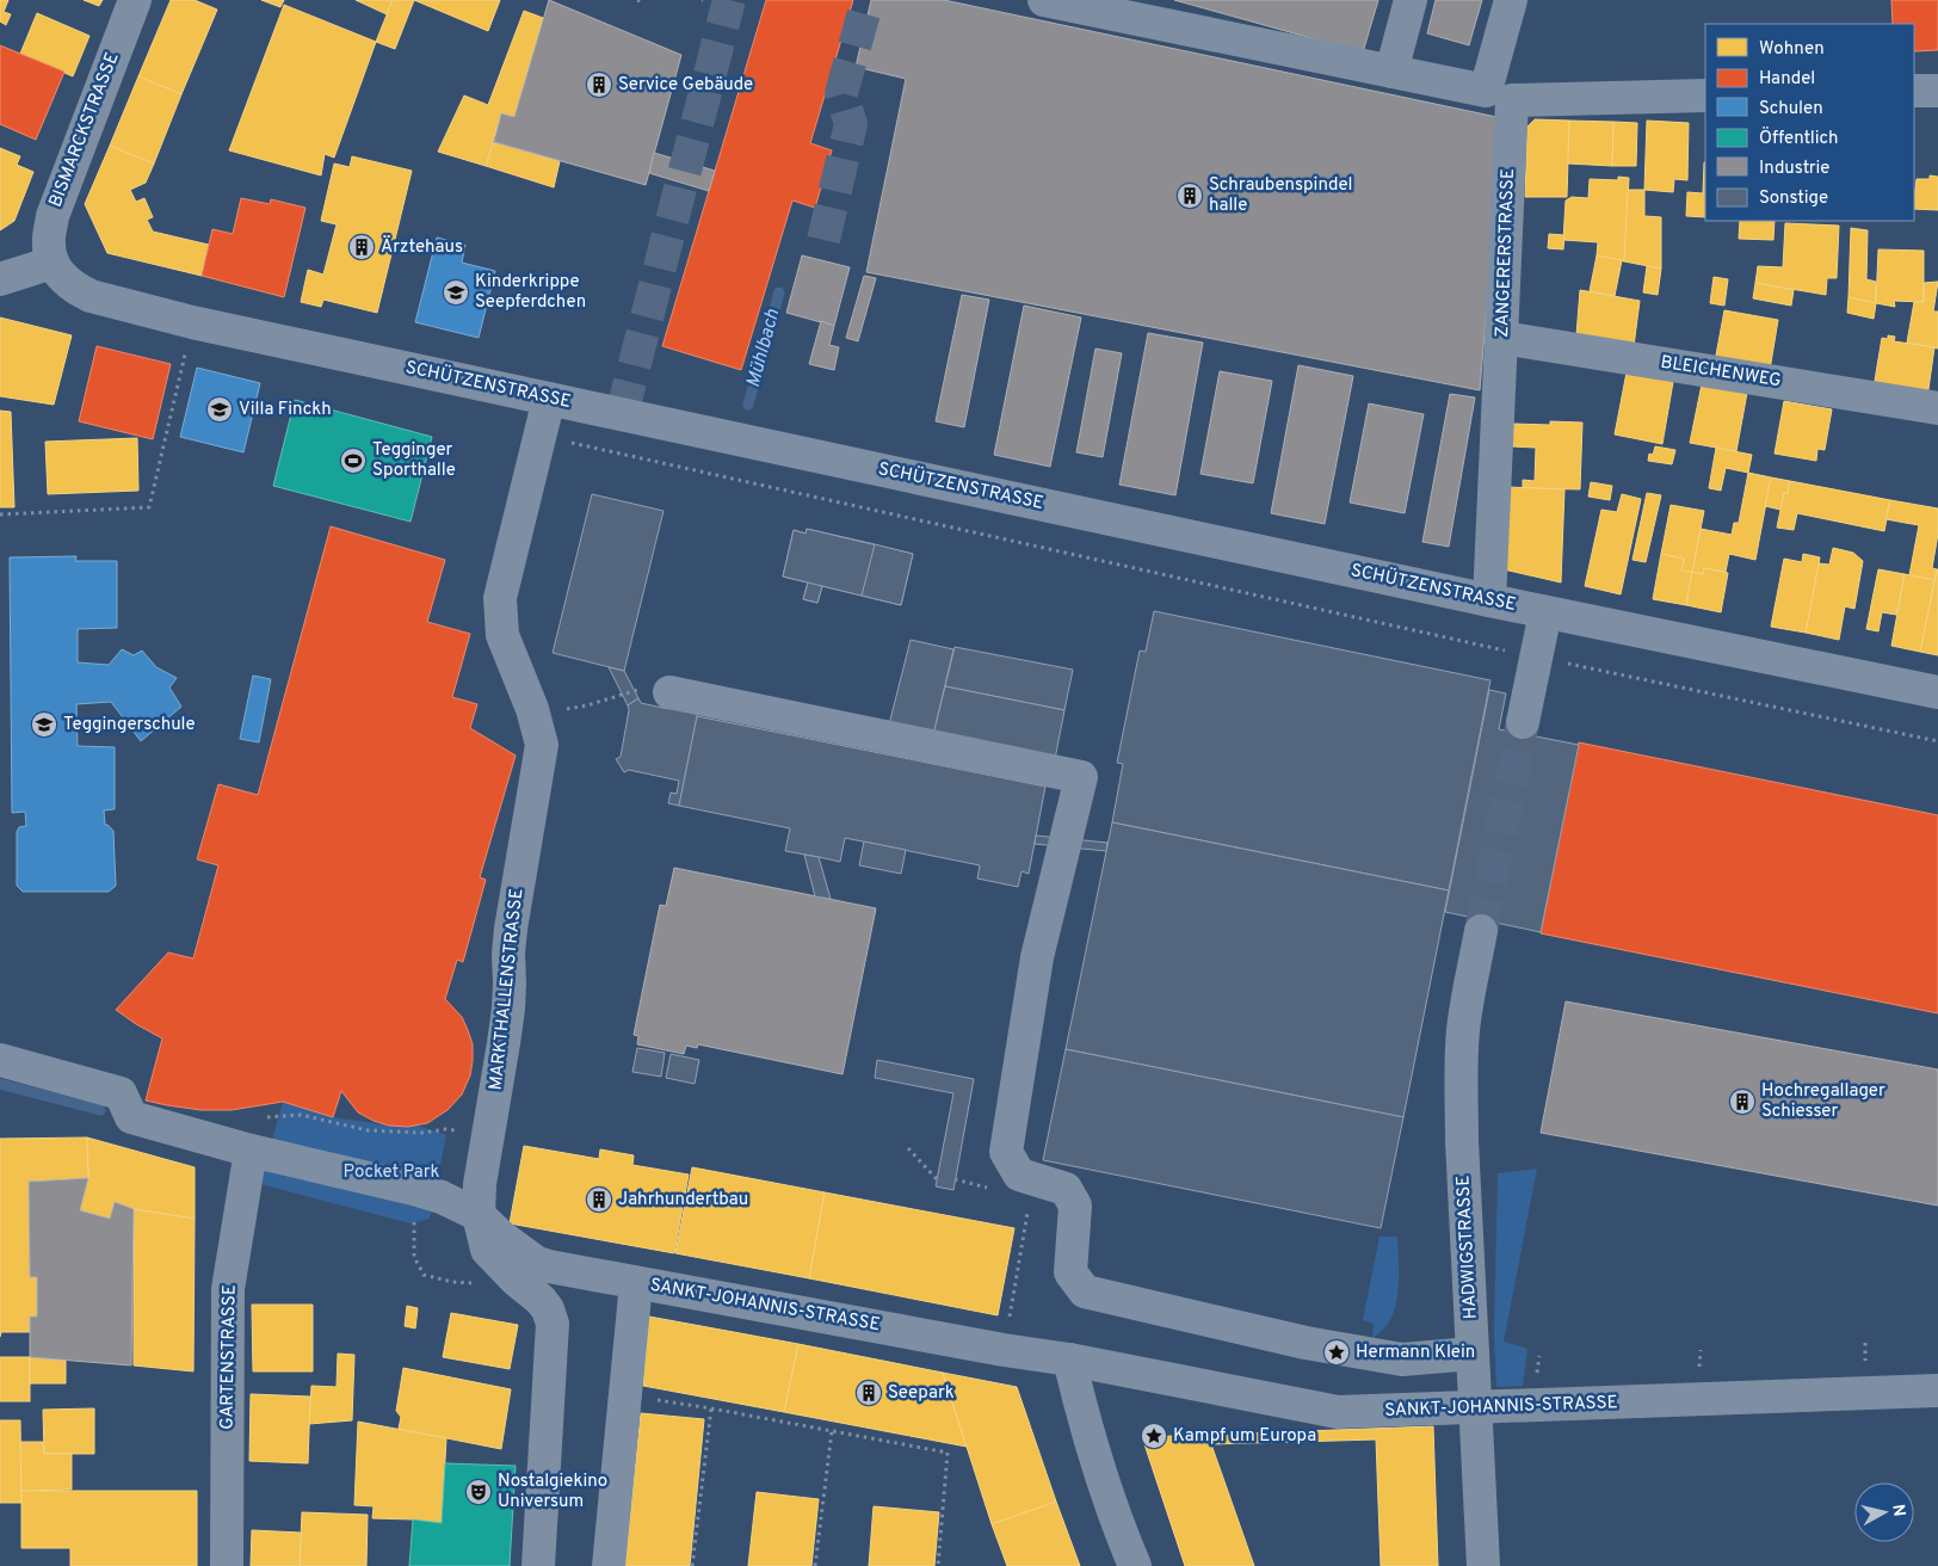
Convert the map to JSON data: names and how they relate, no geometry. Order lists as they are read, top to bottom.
{
  "streets": {
    "street": [
      "BISMARCKSTRASSE",
      "ZANGERERSTRASSE",
      "BLEICHENWEG",
      "SCHÜTZENSTRASSE",
      "MARKTHALLENSTRASSE",
      "HADWIGSTRASSE",
      "SANKT-JOHANNIS-STRASSE",
      "GARTENSTRASSE"
    ]
  },
  "crossings": [
    ["BISMARCKSTRASSE", "SCHÜTZENSTRASSE"],
    ["ZANGERERSTRASSE", "BLEICHENWEG"],
    ["ZANGERERSTRASSE", "SCHÜTZENSTRASSE"],
    ["SCHÜTZENSTRASSE", "MARKTHALLENSTRASSE"],
    ["MARKTHALLENSTRASSE", "SANKT-JOHANNIS-STRASSE"],
    ["HADWIGSTRASSE", "SANKT-JOHANNIS-STRASSE"],
    ["SANKT-JOHANNIS-STRASSE", "GARTENSTRASSE"]
  ],
  "water": ["Mühlbach"],
  "parks": ["Pocket Park"],
  "places": {
    "building": [
      "Service Gebäude",
      "Schraubenspindel halle",
      "Ärztehaus",
      "Hochregallager Schiesser",
      "Jahrhundertbau",
      "Seepark"
    ],
    "school or university": ["Kinderkrippe Seepferdchen", "Villa Finckh", "Teggingerschule"],
    "sports": ["Tegginger Sporthalle"],
    "place": ["Hermann Klein", "Kampf um Europa"],
    "theatre": ["Nostalgiekino Universum"]
  },
  "legend": [
    "Wohnen",
    "Handel",
    "Schulen",
    "Öffentlich",
    "Industrie",
    "Sonstige"
  ],
  "north": "right"
}
